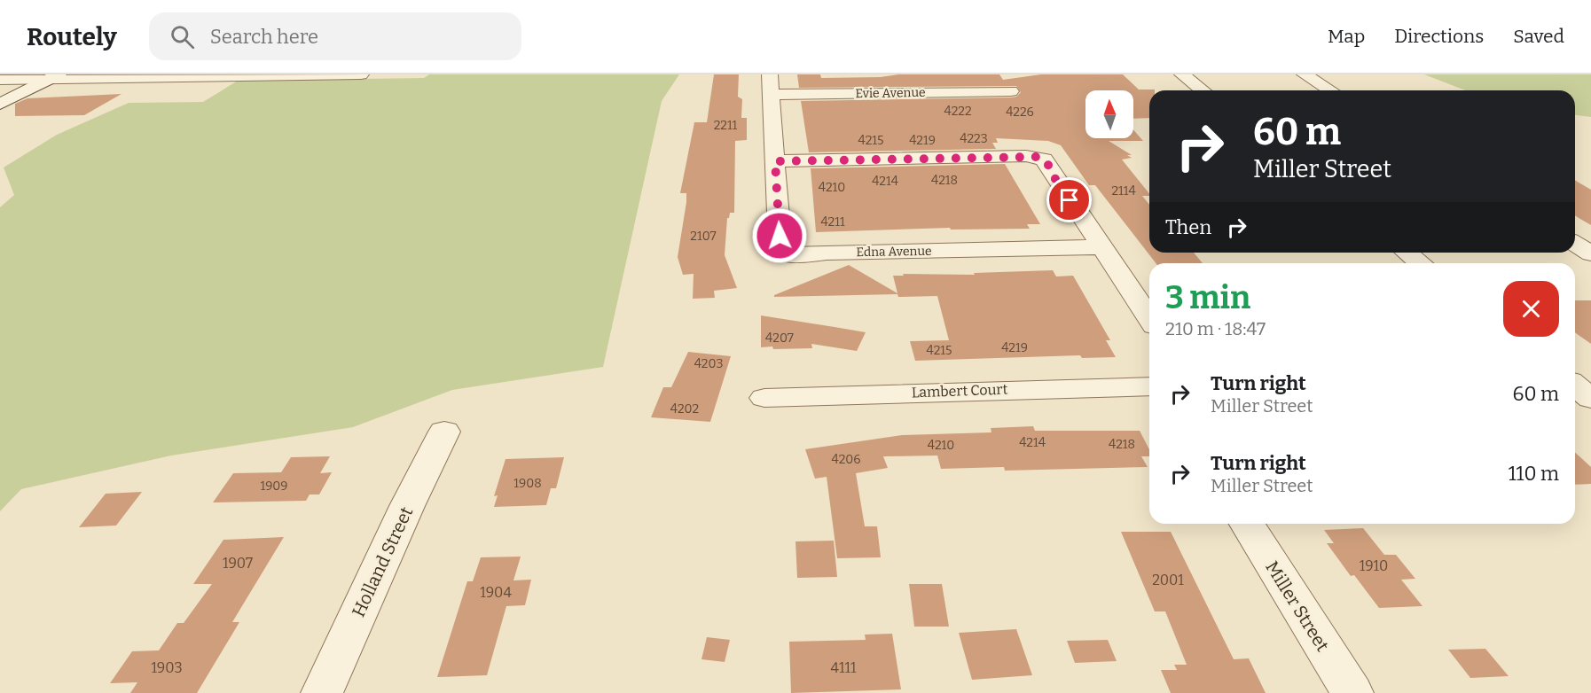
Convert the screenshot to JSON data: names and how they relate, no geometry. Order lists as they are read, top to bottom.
{
  "streets": {
    "street": [
      "Evie Avenue",
      "Edna Avenue",
      "Lambert Court",
      "Holland Street",
      "Miller Street"
    ]
  },
  "crossings": [
    ["Evie Avenue", "Edna Avenue"]
  ],
  "house_numbers": [
    "4222",
    "4226",
    "2211",
    "4223",
    "4215",
    "4219",
    "4218",
    "4214",
    "4210",
    "2114",
    "4211",
    "2107",
    "4207",
    "4219",
    "4215",
    "4203",
    "4202",
    "4214",
    "4218",
    "4210",
    "4206",
    "1908",
    "1909",
    "1907",
    "1910",
    "2001",
    "1904",
    "1903",
    "4111"
  ],
  "north": "top",
  "page": {
    "header": "Routely",
    "search": "Search here",
    "nav": ["Map", "Directions", "Saved"],
    "turn": ["60 m", "Miller Street"],
    "then": "Then",
    "heading": ["3 min", "210 m · 18:47"],
    "list": [
      {
        "name": "Turn right",
        "note": "Miller Street",
        "value": "60 m"
      },
      {
        "name": "Turn right",
        "note": "Miller Street",
        "value": "110 m"
      }
    ]
  }
}
